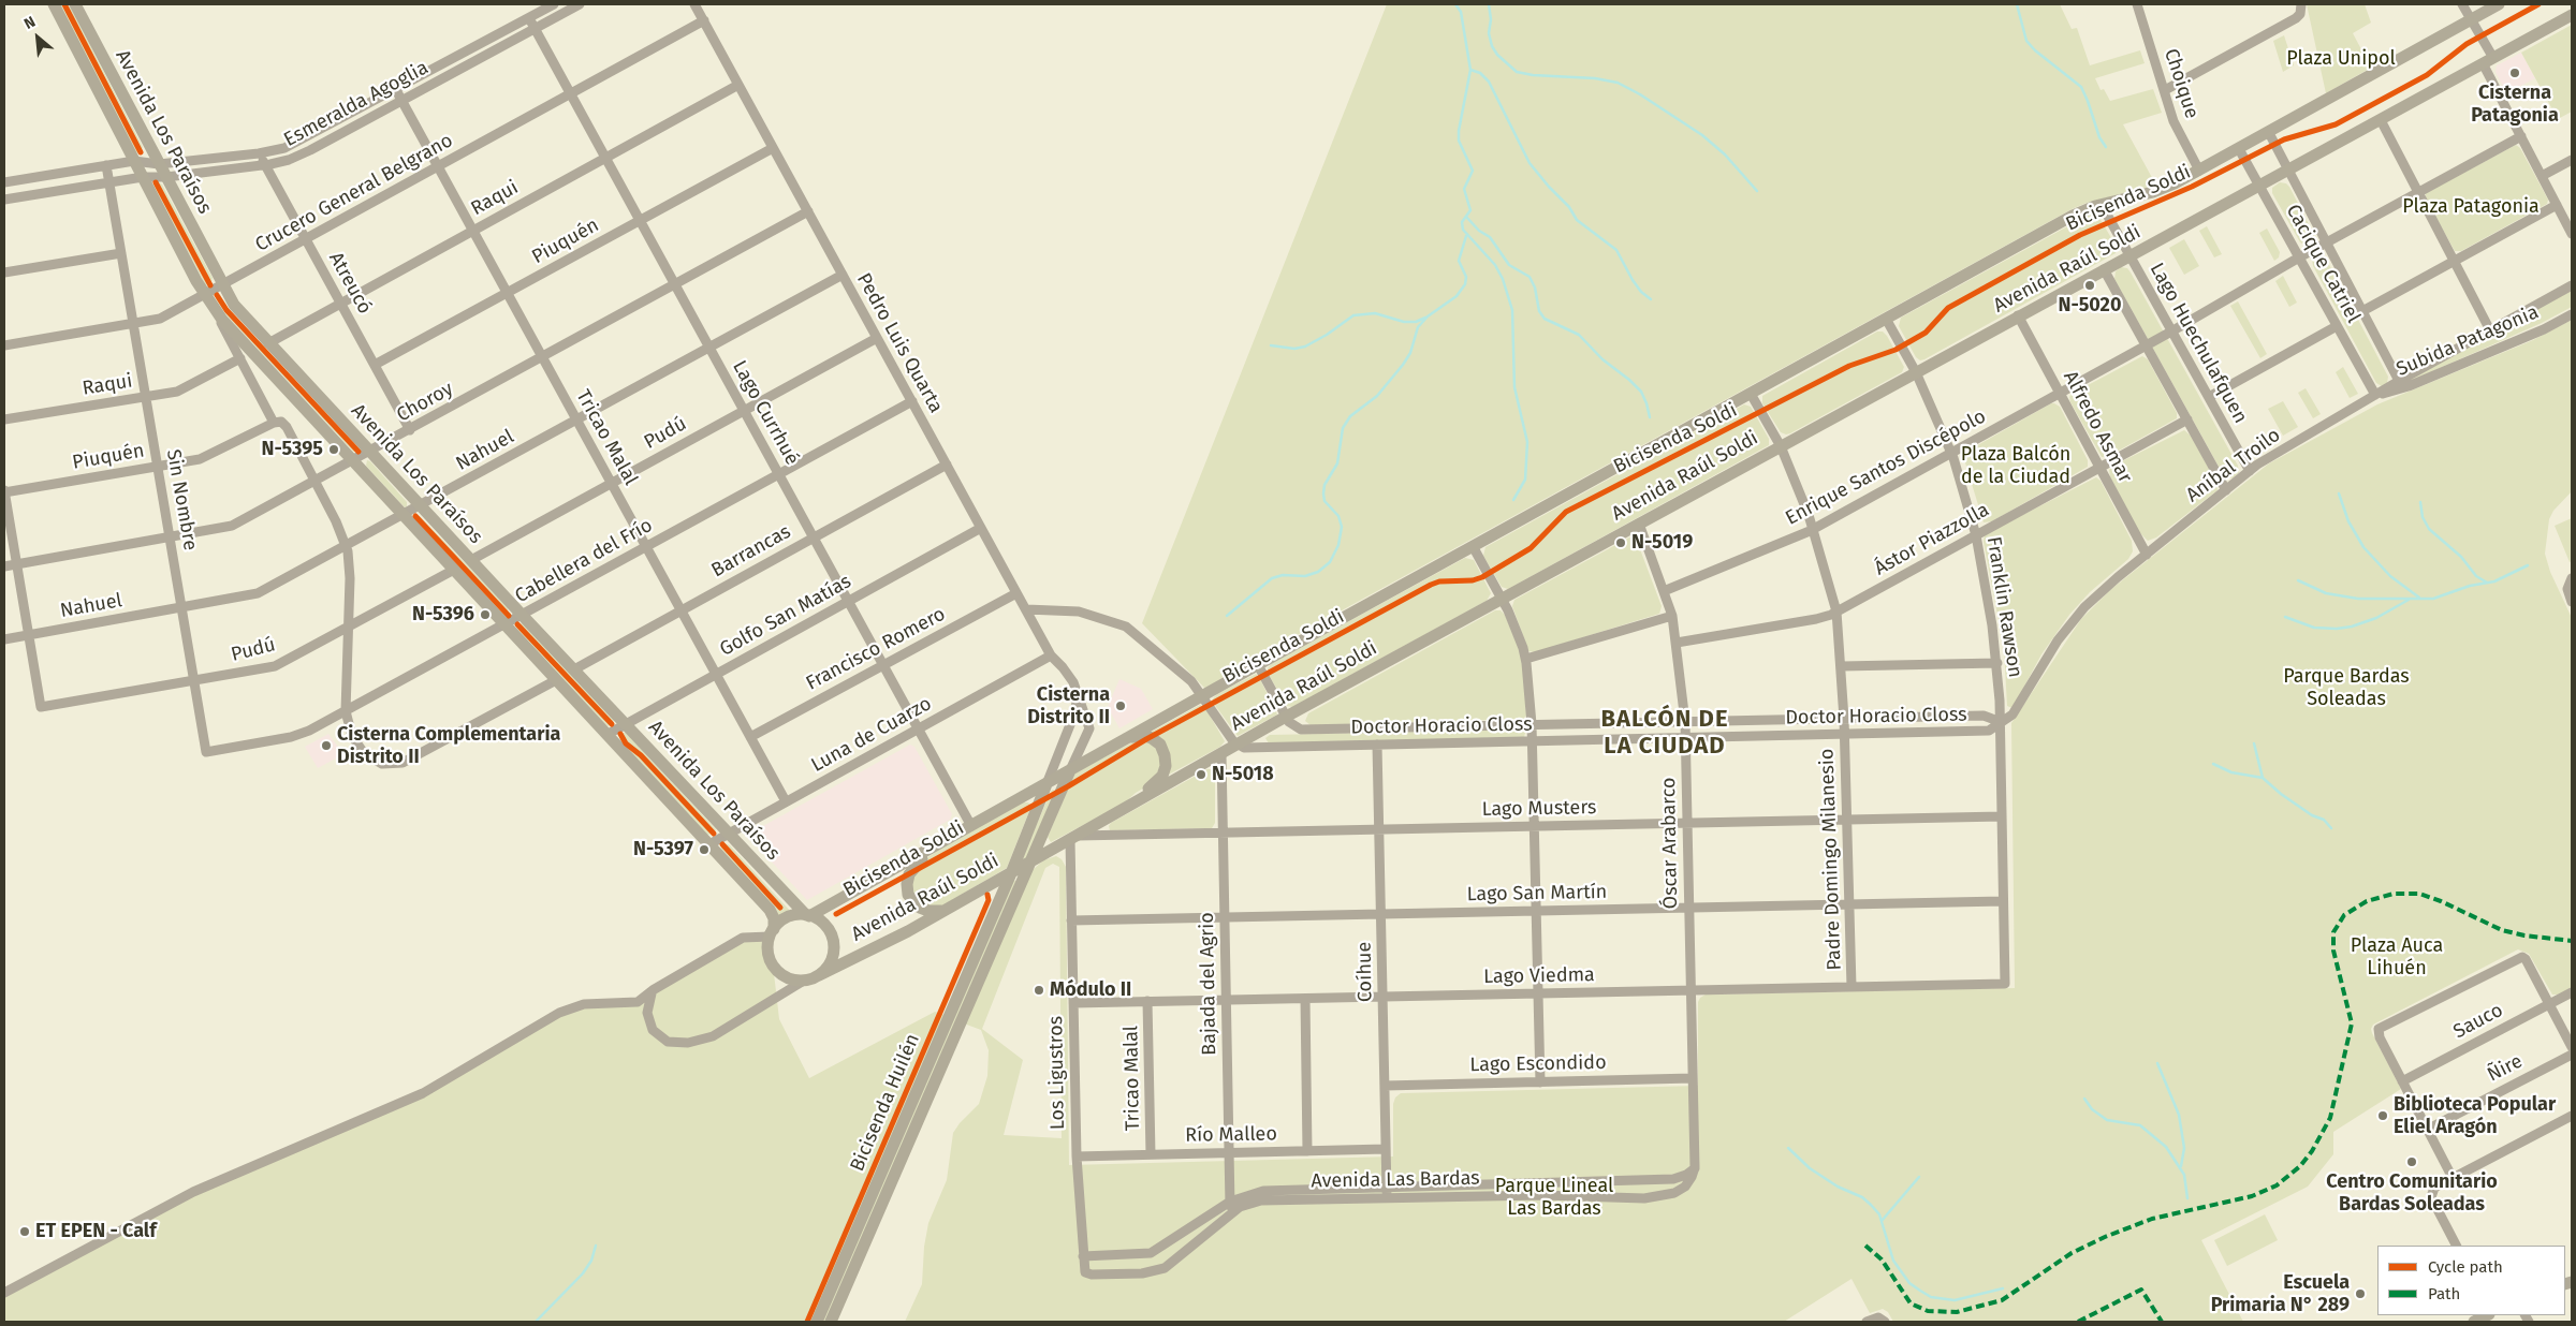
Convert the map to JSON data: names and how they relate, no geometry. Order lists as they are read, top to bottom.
{
  "streets": {
    "main road": ["Avenida Los Paraísos", "Avenida Raúl Soldi"],
    "street": [
      "Choique",
      "Esmeralda Agoglia",
      "Crucero General Belgrano",
      "Raqui",
      "Piuquén",
      "Cacique Catriel",
      "Atreucó",
      "Subida Patagonia",
      "Pedro Luis Quarta",
      "Lago Huechulafquen",
      "Choroy",
      "Lago Currhué",
      "Alfredo Asmar",
      "Pudú",
      "Tricao Malal",
      "Nahuel",
      "Aníbal Troilo",
      "Enrique Santos Discépolo",
      "Sin Nombre",
      "Ástor Piazzolla",
      "Barrancas",
      "Cabellera del Frío",
      "Franklin Rawson",
      "Golfo San Matías",
      "Francisco Romero",
      "Doctor Horacio Closs",
      "Luna de Cuarzo",
      "Lago Musters",
      "Óscar Arabarco",
      "Padre Domingo Milanesio",
      "Lago San Martín",
      "Coíhue",
      "Lago Viedma",
      "Bajada del Agrio",
      "Sauco",
      "Lago Escondido",
      "Ñire",
      "Los Ligustros",
      "Río Malleo",
      "Avenida Las Bardas"
    ],
    "cycle path": ["Bicisenda Soldi", "Bicisenda Huilén"]
  },
  "crossings": [
    ["Choique", "Avenida Raúl Soldi"],
    ["Esmeralda Agoglia", "Avenida Los Paraísos"],
    ["Esmeralda Agoglia", "Atreucó"],
    ["Esmeralda Agoglia", "Lago Currhué"],
    ["Esmeralda Agoglia", "Tricao Malal"],
    ["Esmeralda Agoglia", "Sin Nombre"],
    ["Avenida Los Paraísos", "Crucero General Belgrano"],
    ["Avenida Los Paraísos", "Raqui"],
    ["Avenida Los Paraísos", "Avenida Raúl Soldi"],
    ["Avenida Los Paraísos", "Choroy"],
    ["Avenida Los Paraísos", "Pudú"],
    ["Avenida Los Paraísos", "Nahuel"],
    ["Avenida Los Paraísos", "Barrancas"],
    ["Avenida Los Paraísos", "Cabellera del Frío"],
    ["Avenida Los Paraísos", "Golfo San Matías"],
    ["Avenida Los Paraísos", "Luna de Cuarzo"],
    ["Crucero General Belgrano", "Atreucó"],
    ["Crucero General Belgrano", "Pedro Luis Quarta"],
    ["Crucero General Belgrano", "Lago Currhué"],
    ["Crucero General Belgrano", "Tricao Malal"],
    ["Crucero General Belgrano", "Sin Nombre"],
    ["Raqui", "Atreucó"],
    ["Raqui", "Pedro Luis Quarta"],
    ["Raqui", "Lago Currhué"],
    ["Raqui", "Tricao Malal"],
    ["Raqui", "Sin Nombre"],
    ["Piuquén", "Atreucó"],
    ["Piuquén", "Pedro Luis Quarta"],
    ["Piuquén", "Lago Currhué"],
    ["Piuquén", "Tricao Malal"],
    ["Piuquén", "Sin Nombre"],
    ["Cacique Catriel", "Avenida Raúl Soldi"],
    ["Cacique Catriel", "Subida Patagonia"],
    ["Cacique Catriel", "Aníbal Troilo"],
    ["Avenida Raúl Soldi", "Pedro Luis Quarta"],
    ["Avenida Raúl Soldi", "Lago Huechulafquen"],
    ["Avenida Raúl Soldi", "Lago Currhué"],
    ["Avenida Raúl Soldi", "Alfredo Asmar"],
    ["Avenida Raúl Soldi", "Franklin Rawson"],
    ["Avenida Raúl Soldi", "Doctor Horacio Closs"],
    ["Avenida Raúl Soldi", "Lago Musters"],
    ["Avenida Raúl Soldi", "Óscar Arabarco"],
    ["Avenida Raúl Soldi", "Padre Domingo Milanesio"],
    ["Avenida Raúl Soldi", "Bajada del Agrio"],
    ["Avenida Raúl Soldi", "Los Ligustros"],
    ["Atreucó", "Choroy"],
    ["Subida Patagonia", "Aníbal Troilo"],
    ["Pedro Luis Quarta", "Choroy"],
    ["Pedro Luis Quarta", "Pudú"],
    ["Pedro Luis Quarta", "Nahuel"],
    ["Pedro Luis Quarta", "Barrancas"],
    ["Pedro Luis Quarta", "Cabellera del Frío"],
    ["Pedro Luis Quarta", "Golfo San Matías"],
    ["Pedro Luis Quarta", "Francisco Romero"],
    ["Pedro Luis Quarta", "Luna de Cuarzo"],
    ["Lago Huechulafquen", "Aníbal Troilo"],
    ["Lago Huechulafquen", "Enrique Santos Discépolo"],
    ["Choroy", "Lago Currhué"],
    ["Choroy", "Tricao Malal"],
    ["Choroy", "Sin Nombre"],
    ["Lago Currhué", "Pudú"],
    ["Lago Currhué", "Nahuel"],
    ["Lago Currhué", "Barrancas"],
    ["Lago Currhué", "Cabellera del Frío"],
    ["Lago Currhué", "Golfo San Matías"],
    ["Lago Currhué", "Francisco Romero"],
    ["Lago Currhué", "Luna de Cuarzo"],
    ["Alfredo Asmar", "Aníbal Troilo"],
    ["Alfredo Asmar", "Enrique Santos Discépolo"],
    ["Alfredo Asmar", "Ástor Piazzolla"],
    ["Pudú", "Tricao Malal"],
    ["Pudú", "Nahuel"],
    ["Pudú", "Sin Nombre"],
    ["Tricao Malal", "Nahuel"],
    ["Tricao Malal", "Barrancas"],
    ["Tricao Malal", "Cabellera del Frío"],
    ["Tricao Malal", "Golfo San Matías"],
    ["Tricao Malal", "Francisco Romero"],
    ["Tricao Malal", "Luna de Cuarzo"],
    ["Tricao Malal", "Lago Viedma"],
    ["Tricao Malal", "Río Malleo"],
    ["Nahuel", "Sin Nombre"],
    ["Aníbal Troilo", "Franklin Rawson"],
    ["Aníbal Troilo", "Doctor Horacio Closs"],
    ["Enrique Santos Discépolo", "Franklin Rawson"],
    ["Enrique Santos Discépolo", "Óscar Arabarco"],
    ["Enrique Santos Discépolo", "Padre Domingo Milanesio"],
    ["Sin Nombre", "Cabellera del Frío"],
    ["Ástor Piazzolla", "Franklin Rawson"],
    ["Ástor Piazzolla", "Óscar Arabarco"],
    ["Ástor Piazzolla", "Padre Domingo Milanesio"],
    ["Franklin Rawson", "Doctor Horacio Closs"],
    ["Franklin Rawson", "Lago Musters"],
    ["Franklin Rawson", "Lago San Martín"],
    ["Franklin Rawson", "Lago Viedma"],
    ["Doctor Horacio Closs", "Óscar Arabarco"],
    ["Doctor Horacio Closs", "Padre Domingo Milanesio"],
    ["Doctor Horacio Closs", "Coíhue"],
    ["Lago Musters", "Óscar Arabarco"],
    ["Lago Musters", "Padre Domingo Milanesio"],
    ["Lago Musters", "Coíhue"],
    ["Lago Musters", "Bajada del Agrio"],
    ["Lago Musters", "Los Ligustros"],
    ["Óscar Arabarco", "Lago San Martín"],
    ["Óscar Arabarco", "Lago Viedma"],
    ["Óscar Arabarco", "Lago Escondido"],
    ["Óscar Arabarco", "Avenida Las Bardas"],
    ["Padre Domingo Milanesio", "Lago San Martín"],
    ["Padre Domingo Milanesio", "Lago Viedma"],
    ["Lago San Martín", "Coíhue"],
    ["Lago San Martín", "Bajada del Agrio"],
    ["Lago San Martín", "Los Ligustros"],
    ["Coíhue", "Lago Viedma"],
    ["Coíhue", "Lago Escondido"],
    ["Coíhue", "Río Malleo"],
    ["Coíhue", "Avenida Las Bardas"],
    ["Lago Viedma", "Bajada del Agrio"],
    ["Lago Viedma", "Los Ligustros"],
    ["Bajada del Agrio", "Río Malleo"],
    ["Bajada del Agrio", "Avenida Las Bardas"],
    ["Los Ligustros", "Río Malleo"],
    ["Los Ligustros", "Avenida Las Bardas"]
  ],
  "districts": ["BALCÓN DE LA CIUDAD"],
  "parks": [
    "Plaza Unipol",
    "Plaza Patagonia",
    "Plaza Balcón de la Ciudad",
    "Parque Bardas Soleadas",
    "Plaza Auca Lihuén",
    "Parque Lineal Las Bardas"
  ],
  "places": [
    "Cisterna Patagonia",
    "N-5020",
    "N-5395",
    "N-5019",
    "N-5396",
    "Cisterna Distrito II",
    "Cisterna Complementaria Distrito II",
    "N-5018",
    "N-5397",
    "Módulo II",
    "Biblioteca Popular Eliel Aragón",
    "Centro Comunitario Bardas Soleadas",
    "ET EPEN - Calf",
    "Escuela Primaria N° 289"
  ],
  "legend": ["Cycle path", "Path"],
  "north": "top left"
}
